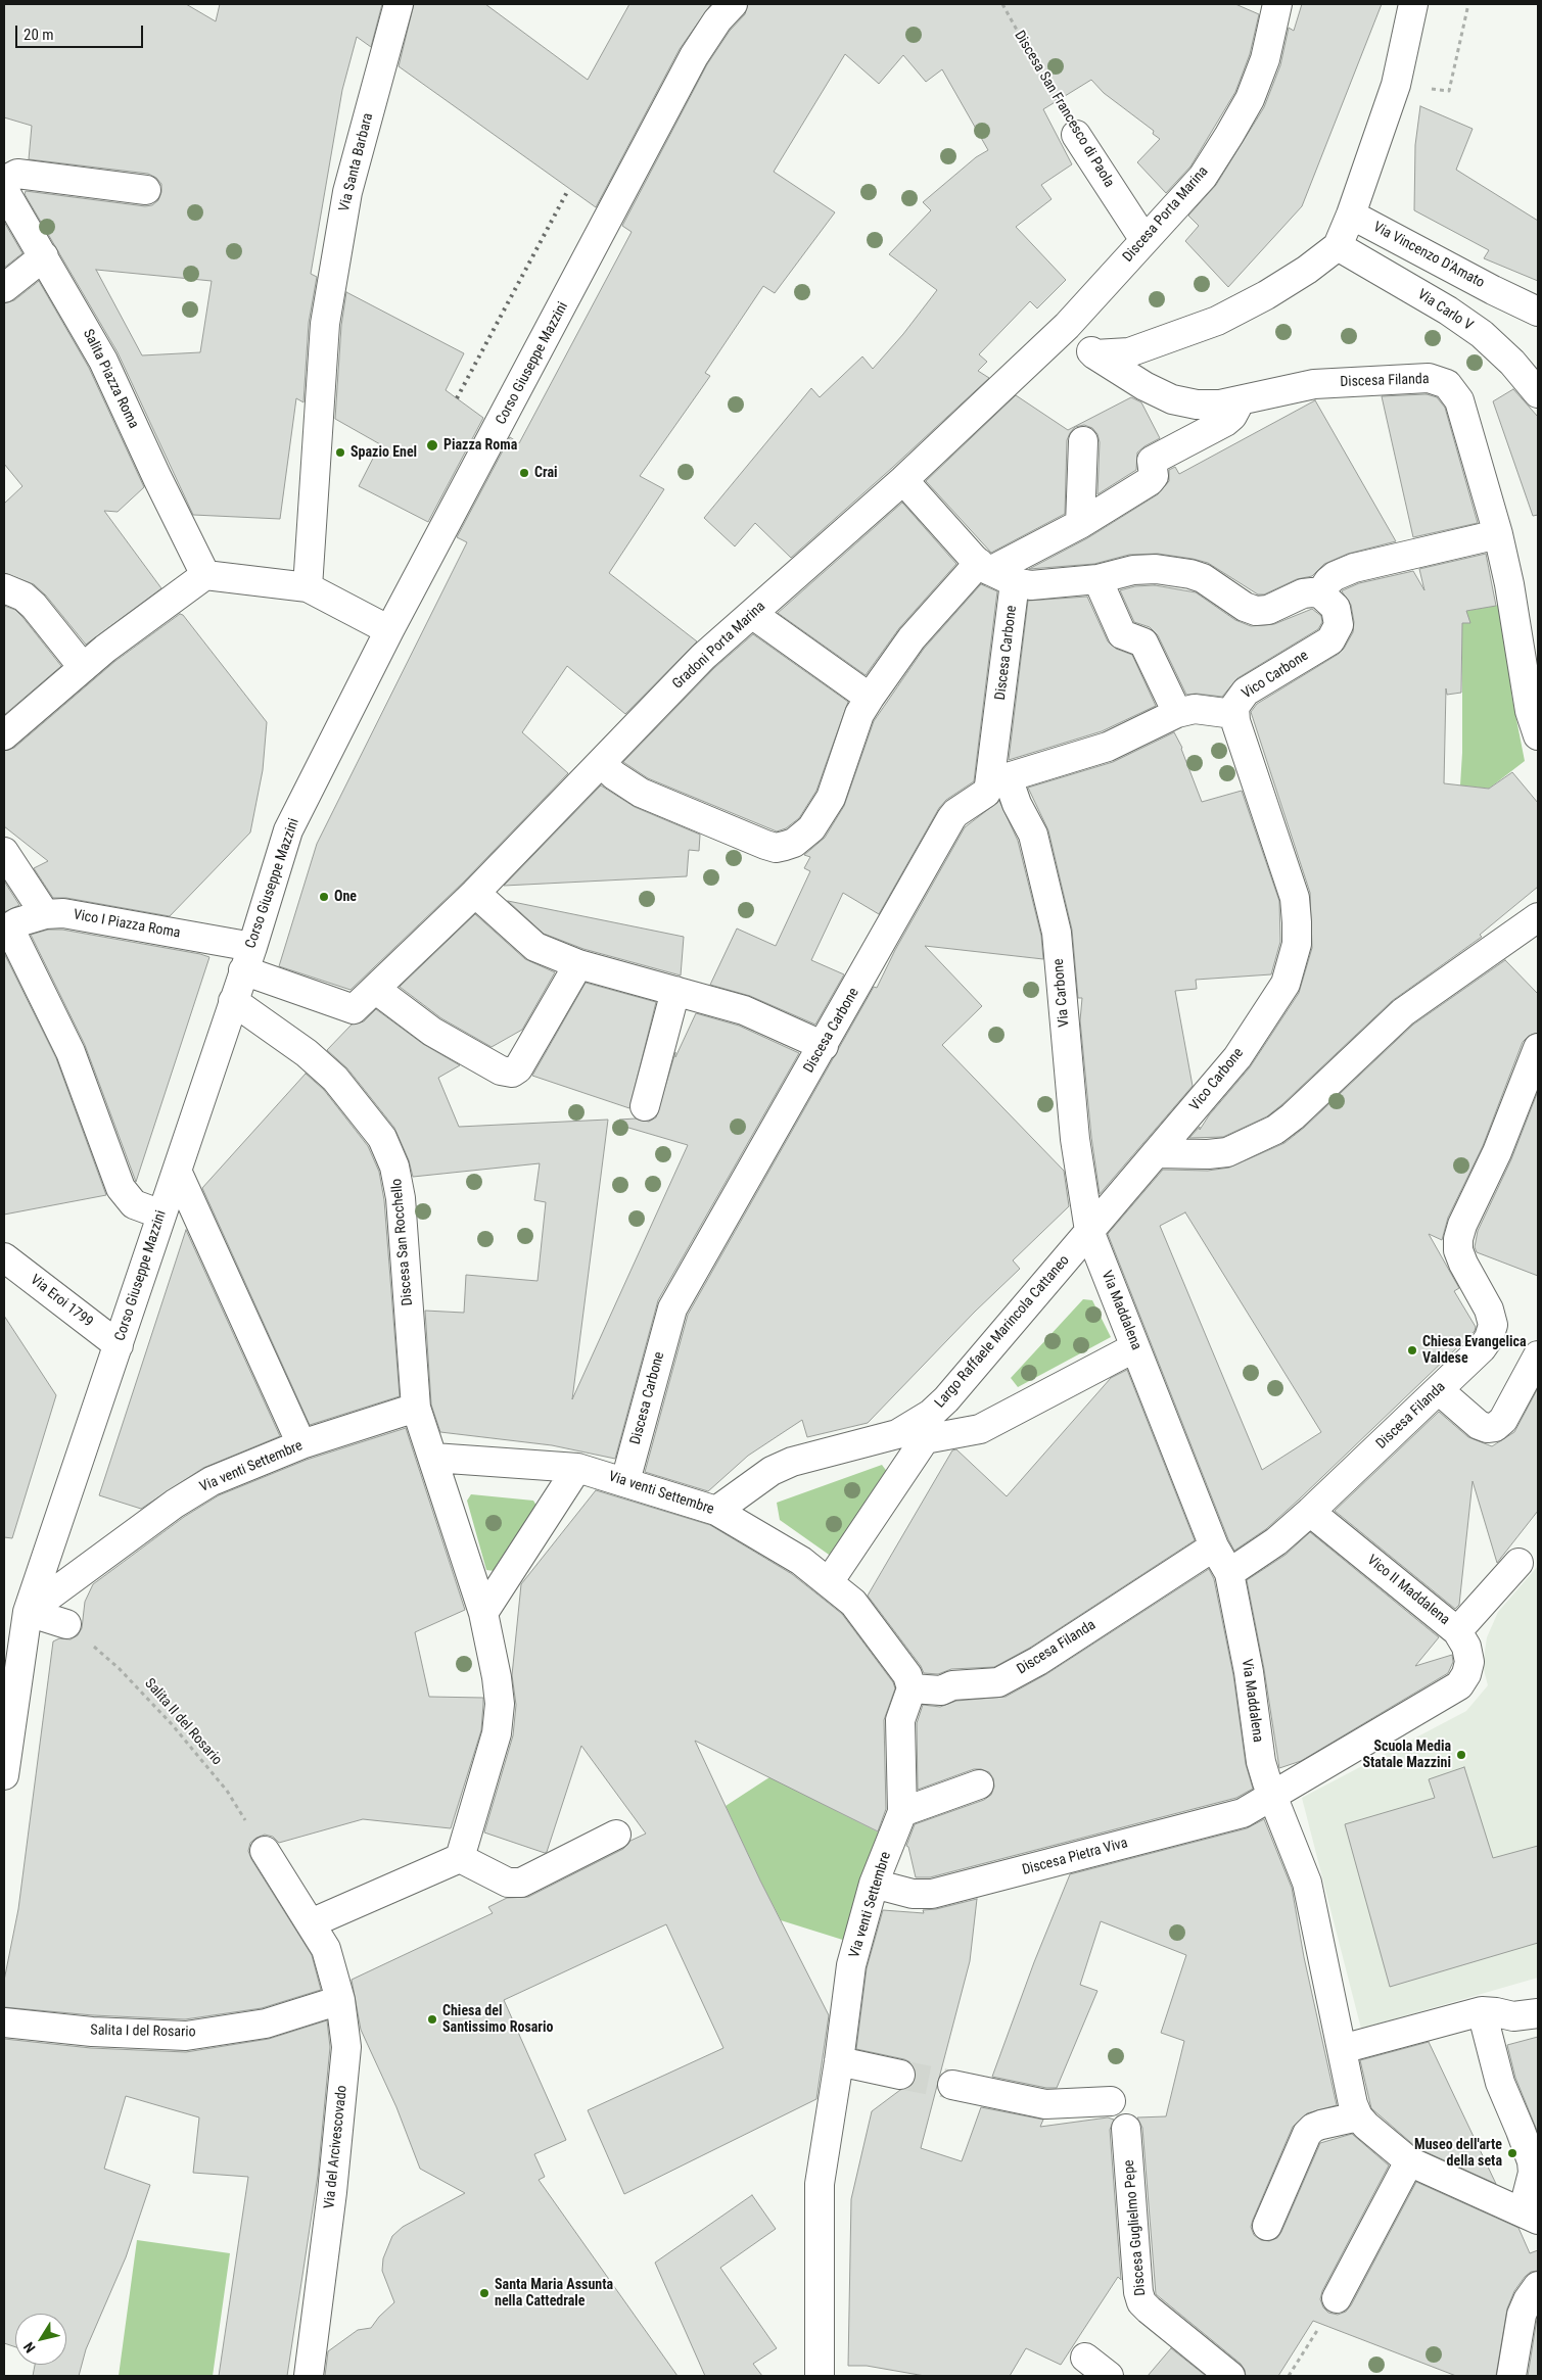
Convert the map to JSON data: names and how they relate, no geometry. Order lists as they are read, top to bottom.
{
  "streets": {
    "street": [
      "Discesa San Francesco di Paola",
      "Via Santa Barbara",
      "Discesa Porta Marina",
      "Via Vincenzo D'Amato",
      "Via Carlo V",
      "Corso Giuseppe Mazzini",
      "Salita Piazza Roma",
      "Discesa Filanda",
      "Gradoni Porta Marina",
      "Discesa Carbone",
      "Vico Carbone",
      "Vico I Piazza Roma",
      "Via Carbone",
      "Discesa San Rocchello",
      "Via Eroi 1799",
      "Via Maddalena",
      "Largo Raffaele Marincola Cattaneo",
      "Via venti Settembre",
      "Vico II Maddalena",
      "Discesa Pietra Viva",
      "Salita I del Rosario",
      "Via del Arcivescovado",
      "Discesa Guglielmo Pepe"
    ],
    "path": ["Salita II del Rosario"]
  },
  "crossings": [
    ["Discesa San Francesco di Paola", "Discesa Porta Marina"],
    ["Discesa Porta Marina", "Discesa Filanda"],
    ["Discesa Porta Marina", "Gradoni Porta Marina"],
    ["Corso Giuseppe Mazzini", "Vico I Piazza Roma"],
    ["Corso Giuseppe Mazzini", "Discesa San Rocchello"],
    ["Corso Giuseppe Mazzini", "Via Eroi 1799"],
    ["Corso Giuseppe Mazzini", "Via venti Settembre"],
    ["Discesa Filanda", "Gradoni Porta Marina"],
    ["Discesa Filanda", "Via Maddalena"],
    ["Discesa Filanda", "Via venti Settembre"],
    ["Discesa Filanda", "Vico II Maddalena"],
    ["Gradoni Porta Marina", "Vico I Piazza Roma"],
    ["Discesa Carbone", "Via Carbone"],
    ["Discesa Carbone", "Via venti Settembre"],
    ["Vico Carbone", "Via Carbone"],
    ["Vico Carbone", "Via Maddalena"],
    ["Vico Carbone", "Largo Raffaele Marincola Cattaneo"],
    ["Via Carbone", "Via Maddalena"],
    ["Via Carbone", "Largo Raffaele Marincola Cattaneo"],
    ["Discesa San Rocchello", "Via venti Settembre"],
    ["Via Maddalena", "Largo Raffaele Marincola Cattaneo"],
    ["Via Maddalena", "Vico II Maddalena"],
    ["Via Maddalena", "Discesa Pietra Viva"],
    ["Largo Raffaele Marincola Cattaneo", "Via venti Settembre"],
    ["Via venti Settembre", "Discesa Pietra Viva"],
    ["Vico II Maddalena", "Discesa Pietra Viva"],
    ["Salita II del Rosario", "Via del Arcivescovado"],
    ["Salita I del Rosario", "Via del Arcivescovado"]
  ],
  "places": [
    "Piazza Roma",
    "Spazio Enel",
    "Crai",
    "One",
    "Chiesa Evangelica Valdese",
    "Scuola Media Statale Mazzini",
    "Chiesa del Santissimo Rosario",
    "Museo dell'arte della seta",
    "Santa Maria Assunta nella Cattedrale"
  ],
  "scale_bar": "20 m",
  "north": "bottom left"
}
